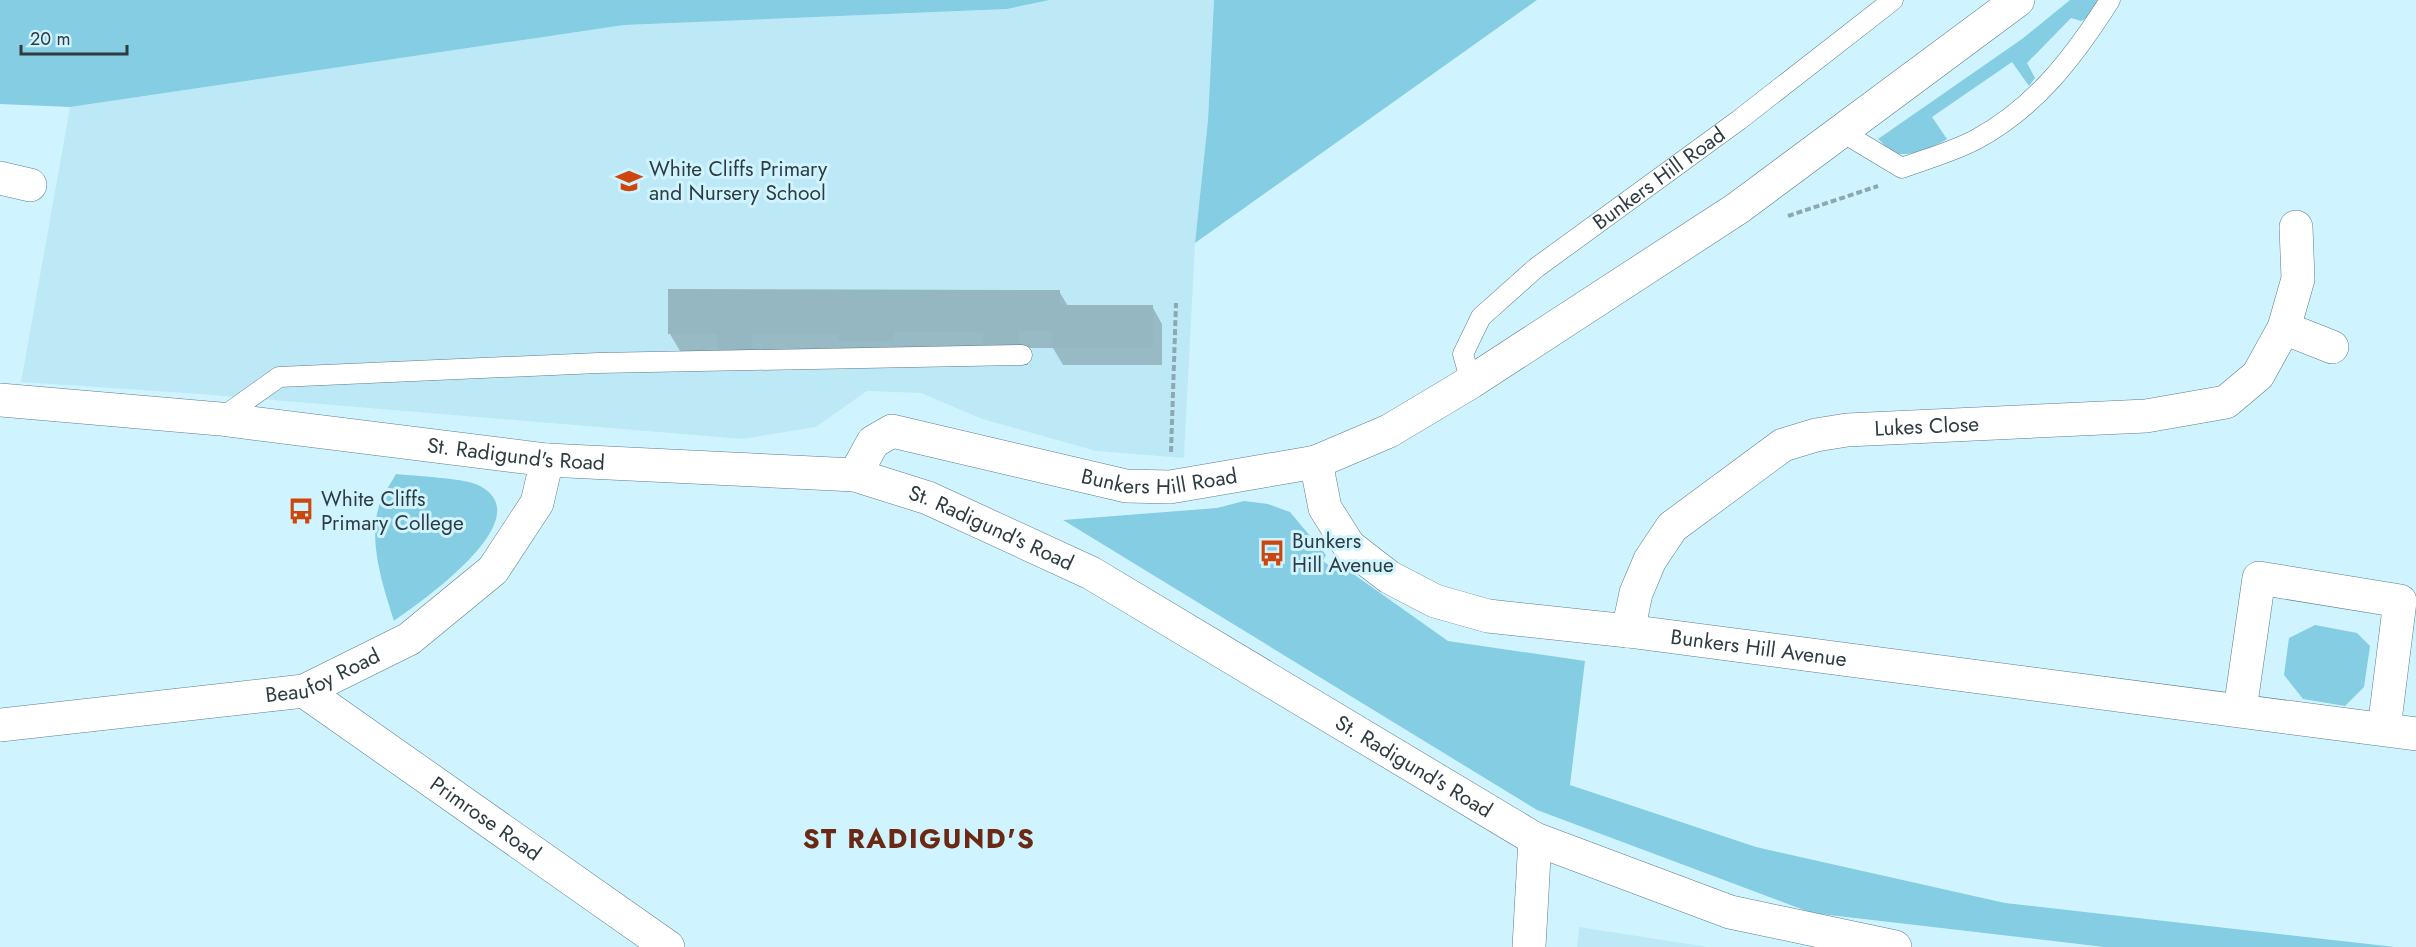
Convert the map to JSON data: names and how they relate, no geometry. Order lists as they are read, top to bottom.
{
  "streets": {
    "street": [
      "Bunkers Hill Road",
      "Lukes Close",
      "St. Radigund's Road",
      "Bunkers Hill Avenue",
      "Beaufoy Road",
      "Primrose Road"
    ]
  },
  "crossings": [
    ["Bunkers Hill Road", "St. Radigund's Road"],
    ["Bunkers Hill Road", "Bunkers Hill Avenue"],
    ["Lukes Close", "Bunkers Hill Avenue"],
    ["St. Radigund's Road", "Beaufoy Road"],
    ["Beaufoy Road", "Primrose Road"]
  ],
  "districts": ["ST RADIGUND'S"],
  "places": {
    "school or university": ["White Cliffs Primary and Nursery School"],
    "bus stop": ["White Cliffs Primary College", "Bunkers Hill Avenue"]
  },
  "scale_bar": "20 m"
}
